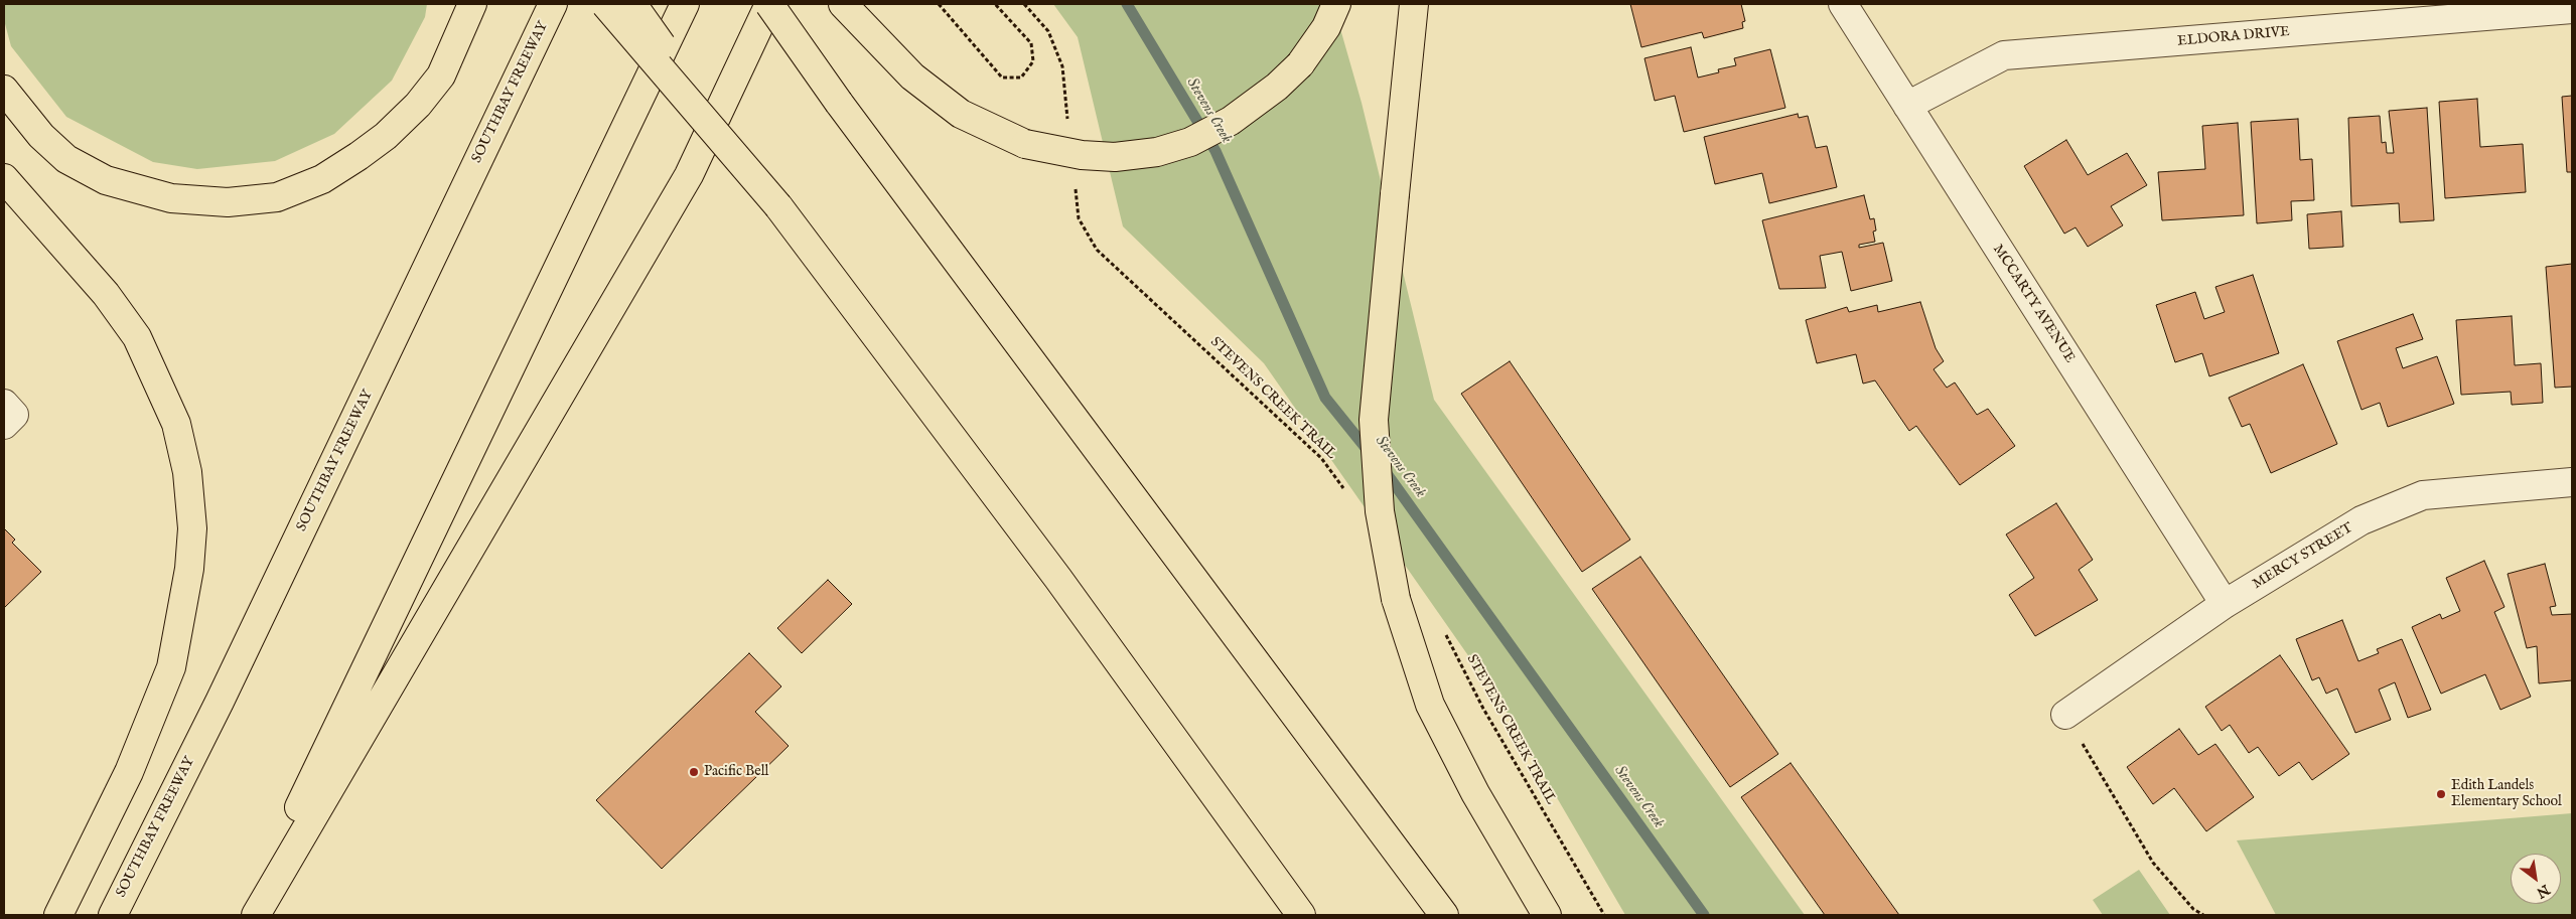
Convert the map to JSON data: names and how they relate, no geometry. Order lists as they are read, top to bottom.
{
  "streets": {
    "highway": ["SOUTHBAY FREEWAY"],
    "street": ["ELDORA DRIVE", "MCCARTY AVENUE", "MERCY STREET"],
    "path": ["STEVENS CREEK TRAIL"]
  },
  "crossings": [
    ["ELDORA DRIVE", "MCCARTY AVENUE"],
    ["MCCARTY AVENUE", "MERCY STREET"]
  ],
  "water": ["Stevens Creek"],
  "places": ["Pacific Bell", "Edith Landels Elementary School"],
  "north": "bottom right"
}
